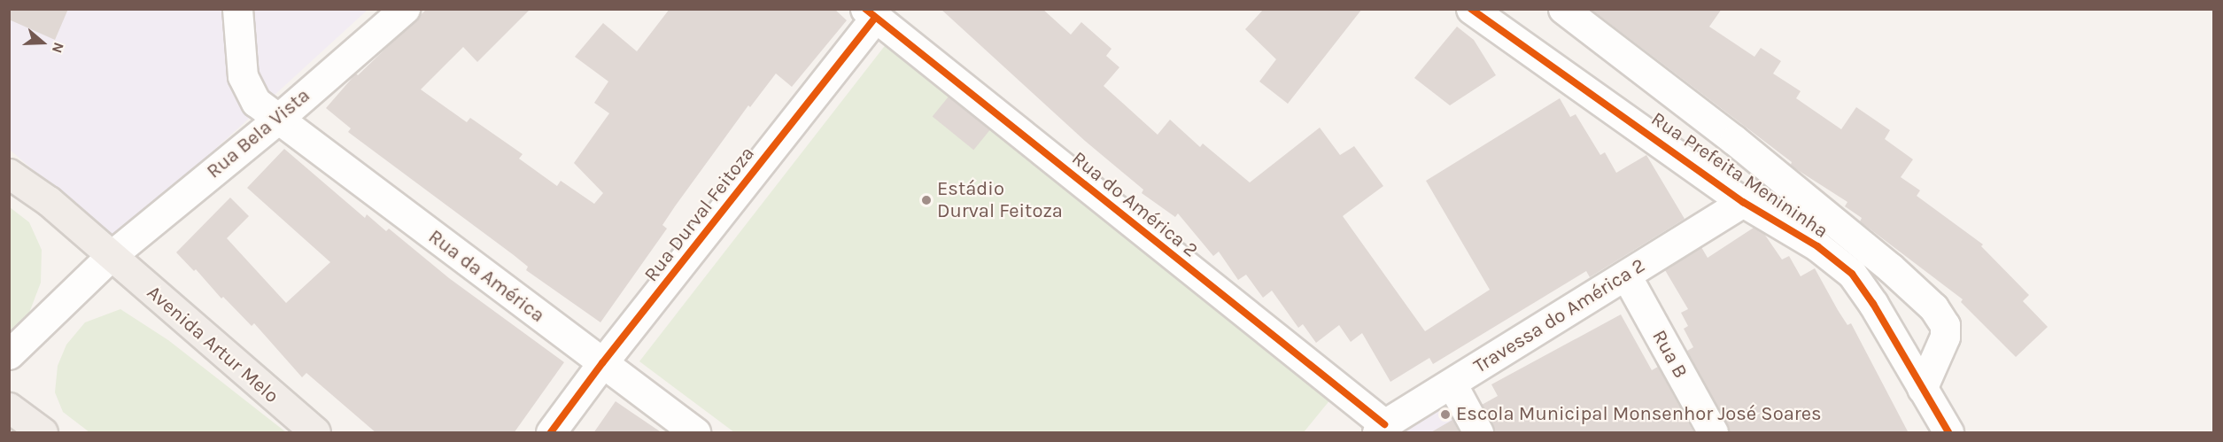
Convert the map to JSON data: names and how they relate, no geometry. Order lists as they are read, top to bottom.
{
  "streets": {
    "main road": ["Avenida Artur Melo"],
    "street": [
      "Rua Bela Vista",
      "Rua Prefeita Menininha",
      "Rua do América 2",
      "Rua Durval Feitoza",
      "Rua da América",
      "Travessa do América 2",
      "Rua B"
    ]
  },
  "crossings": [
    ["Rua Bela Vista", "Rua da América"],
    ["Rua Bela Vista", "Avenida Artur Melo"],
    ["Rua Prefeita Menininha", "Travessa do América 2"],
    ["Rua do América 2", "Rua Durval Feitoza"],
    ["Rua do América 2", "Travessa do América 2"],
    ["Rua Durval Feitoza", "Rua da América"],
    ["Travessa do América 2", "Rua B"]
  ],
  "places": ["Estádio Durval Feitoza", "Escola Municipal Monsenhor José Soares"],
  "north": "right"
}
